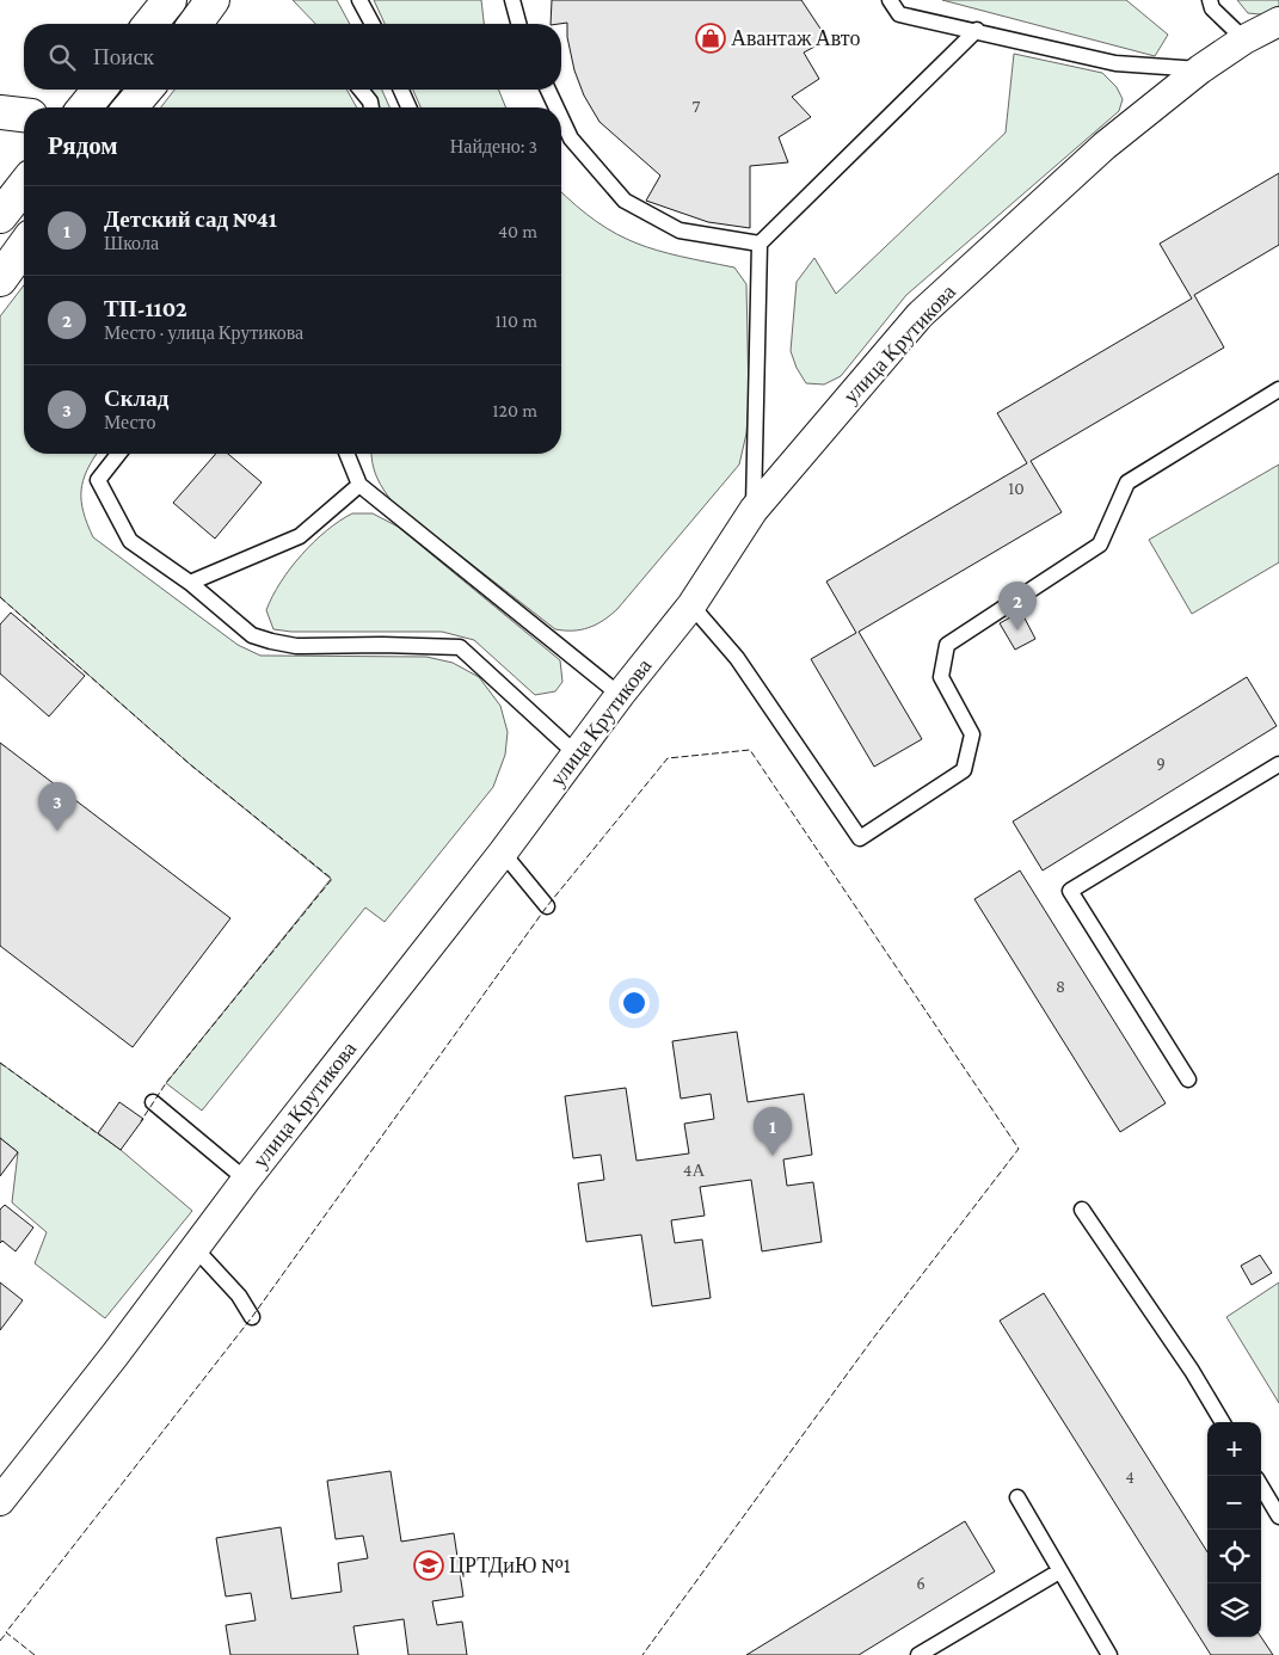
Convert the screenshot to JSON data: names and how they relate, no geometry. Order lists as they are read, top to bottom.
{
  "streets": {
    "street": ["улица Крутикова"]
  },
  "places": {
    "shop": ["Авантаж Авто"],
    "school or university": ["ЦРТДиЮ №1"]
  },
  "house_numbers": [
    "7",
    "10",
    "9",
    "8",
    "4А",
    "4",
    "6"
  ],
  "page": {
    "search": "Поиск",
    "heading": ["Рядом", "Найдено: 3"],
    "list": [
      {
        "mark": "1",
        "name": "Детский сад №41",
        "note": "Школа",
        "value": "40 m"
      },
      {
        "mark": "2",
        "name": "ТП-1102",
        "note": "Место · улица Крутикова",
        "value": "110 m"
      },
      {
        "mark": "3",
        "name": "Склад",
        "note": "Место",
        "value": "120 m"
      }
    ],
    "pins": ["2", "3", "1"],
    "map_buttons": ["+", "−"]
  }
}
